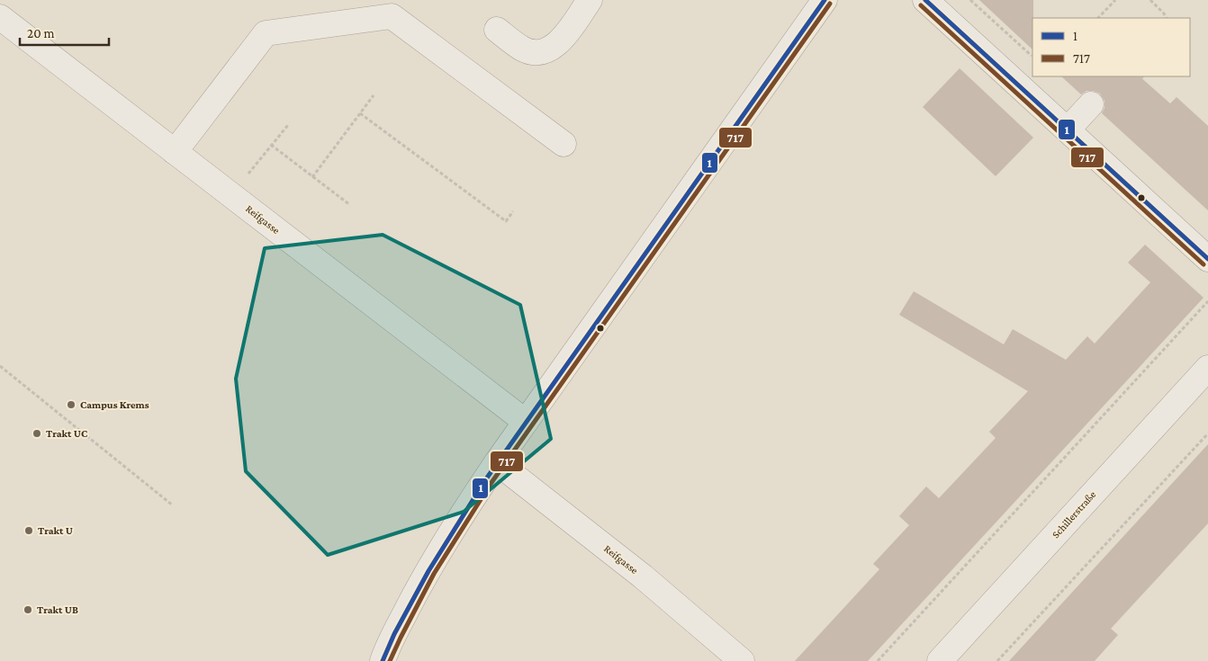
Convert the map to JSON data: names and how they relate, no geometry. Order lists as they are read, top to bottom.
{
  "streets": {
    "street": ["Reifgasse", "Schillerstraße"]
  },
  "places": [
    "Campus Krems",
    "Trakt UC",
    "Trakt U",
    "Trakt UB"
  ],
  "lines": ["transit line 1", "transit line 717"],
  "legend": ["1", "717"],
  "scale_bar": "20 m"
}
